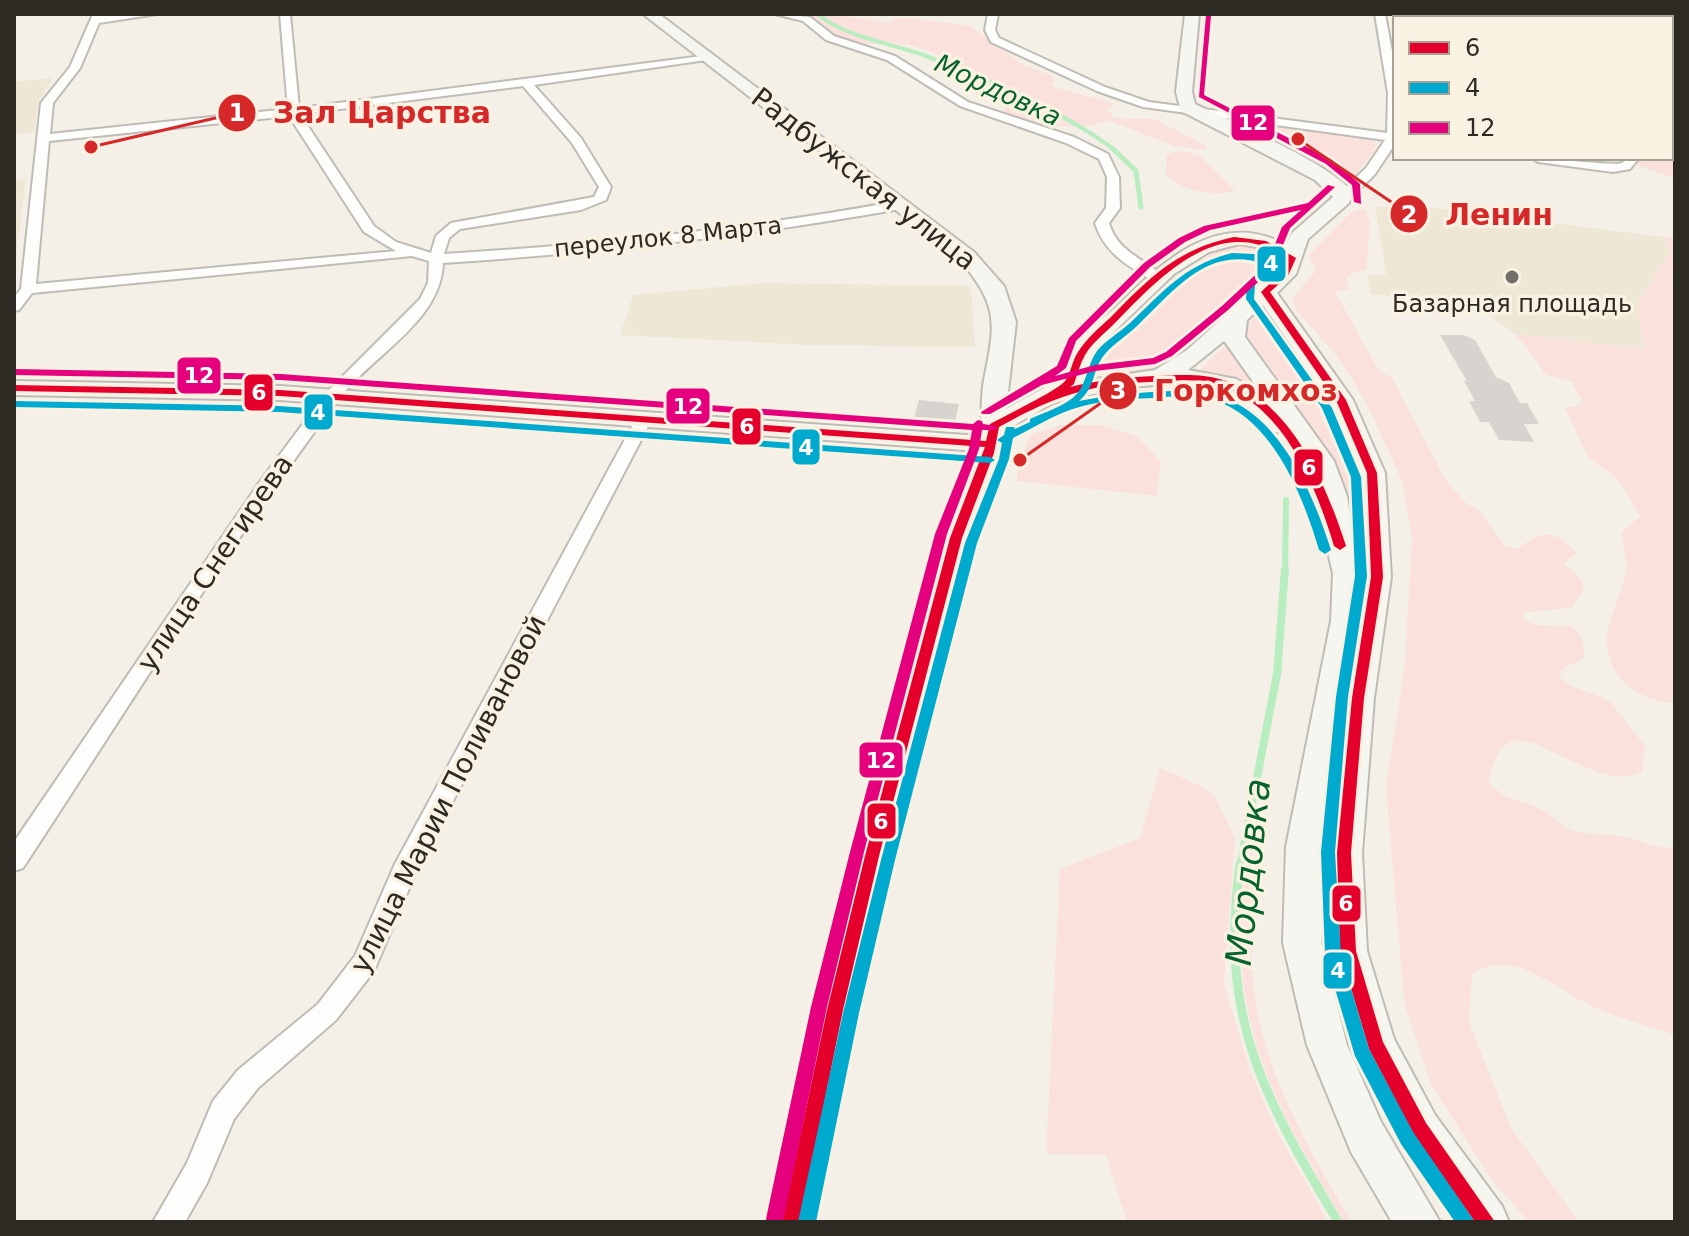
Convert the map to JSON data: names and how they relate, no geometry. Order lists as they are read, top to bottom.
{
  "streets": {
    "main road": ["Радбужская улица"],
    "street": ["переулок 8 Марта", "улица Снегирева", "улица Марии Поливановой"]
  },
  "crossings": [
    ["Радбужская улица", "переулок 8 Марта"],
    ["переулок 8 Марта", "улица Снегирева"]
  ],
  "water": ["Мордовка"],
  "places": [
    "Ленин",
    "Зал Царства",
    "Базарная площадь",
    "Горкомхоз"
  ],
  "lines": ["transit line 12", "transit line 6", "transit line 4"],
  "legend": ["6", "4", "12"]
}
